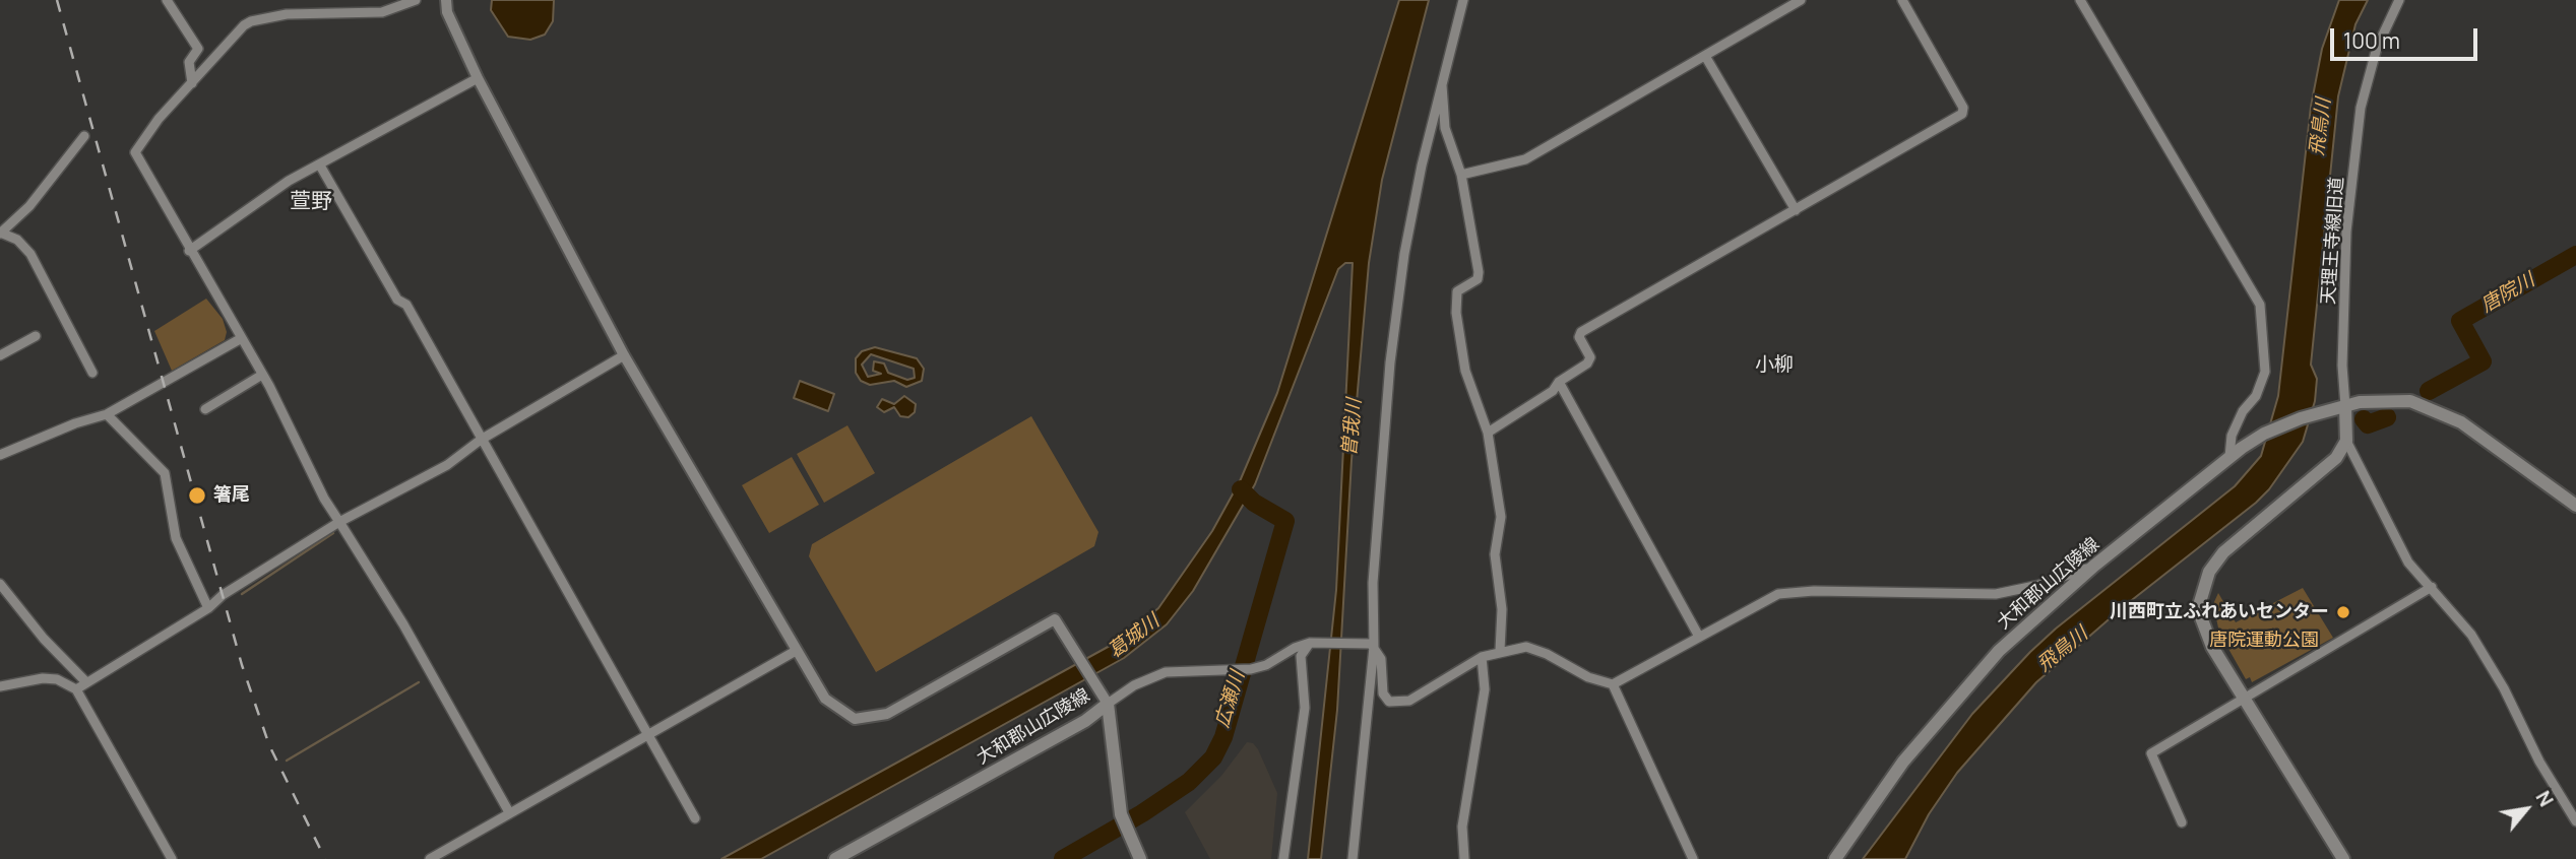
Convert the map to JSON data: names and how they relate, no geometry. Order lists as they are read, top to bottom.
{
  "streets": {
    "main road": ["大和郡山広陵線"],
    "street": ["天理王寺線旧道"]
  },
  "crossings": [
    ["天理王寺線旧道", "大和郡山広陵線"]
  ],
  "districts": ["萱野", "小柳"],
  "water": [
    "飛鳥川",
    "唐院川",
    "曽我川",
    "葛城川",
    "広瀬川"
  ],
  "parks": ["唐院運動公園"],
  "places": ["箸尾", "川西町立ふれあいセンター"],
  "scale_bar": "100 m",
  "north": "top right"
}
